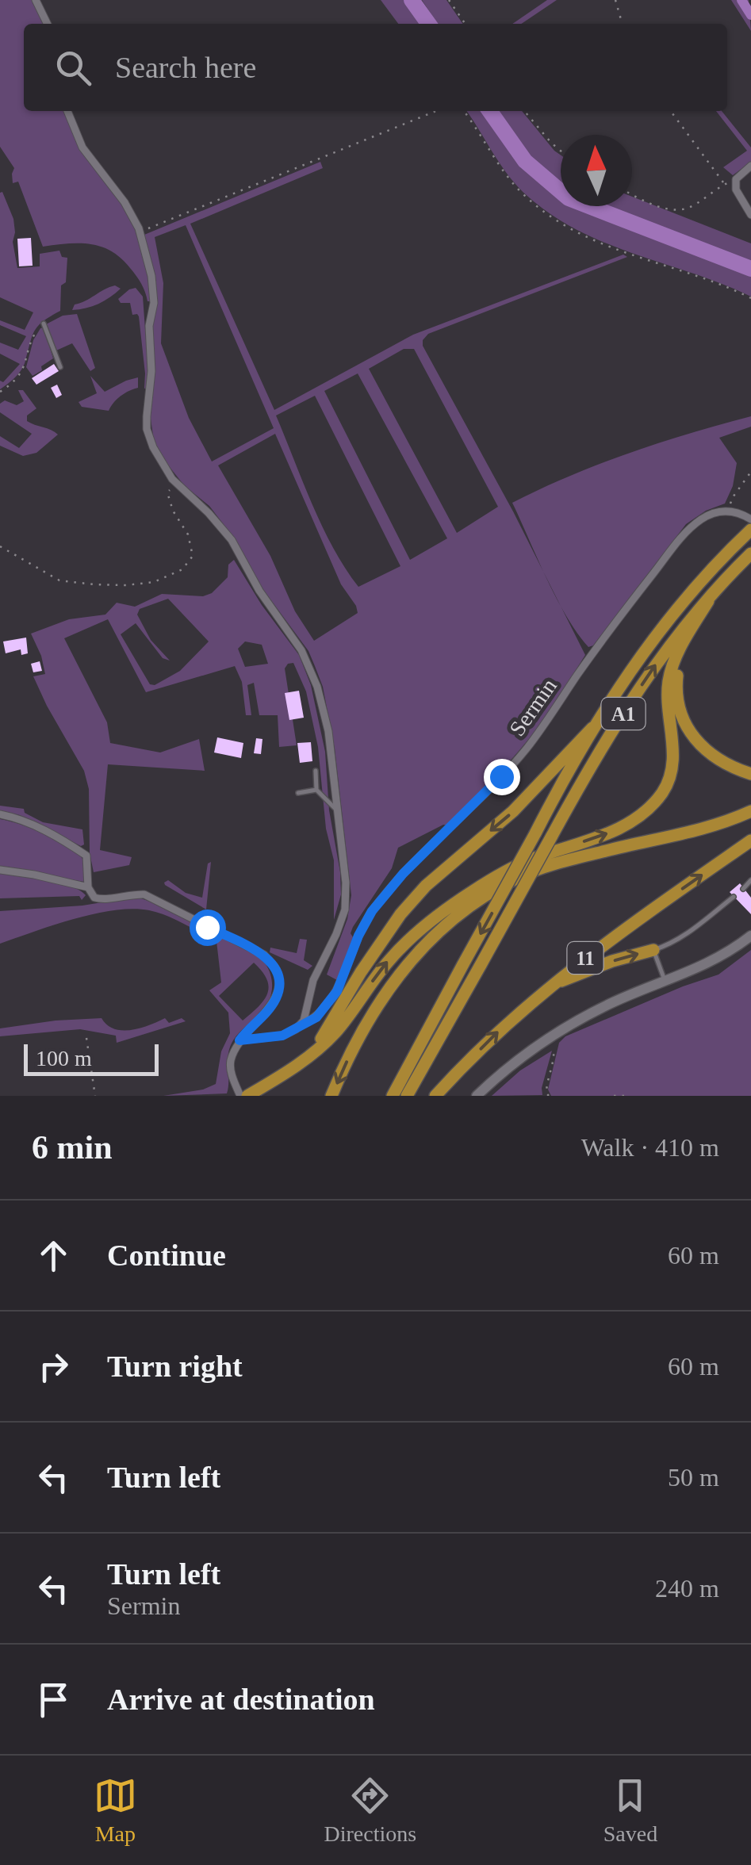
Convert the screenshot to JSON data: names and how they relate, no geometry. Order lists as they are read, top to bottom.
{
  "streets": {
    "highway": ["A1", "11"],
    "street": ["Sermin"]
  },
  "scale_bar": "100 m",
  "north": "top",
  "page": {
    "search": "Search here",
    "scale": "100 m",
    "heading": ["6 min", "Walk · 410 m"],
    "list": [
      ["Continue", "60 m"],
      ["Turn right", "60 m"],
      ["Turn left", "50 m"],
      ["Turn left", "Sermin", "240 m"],
      "Arrive at destination"
    ],
    "nav": ["Map", "Directions", "Saved"]
  }
}
